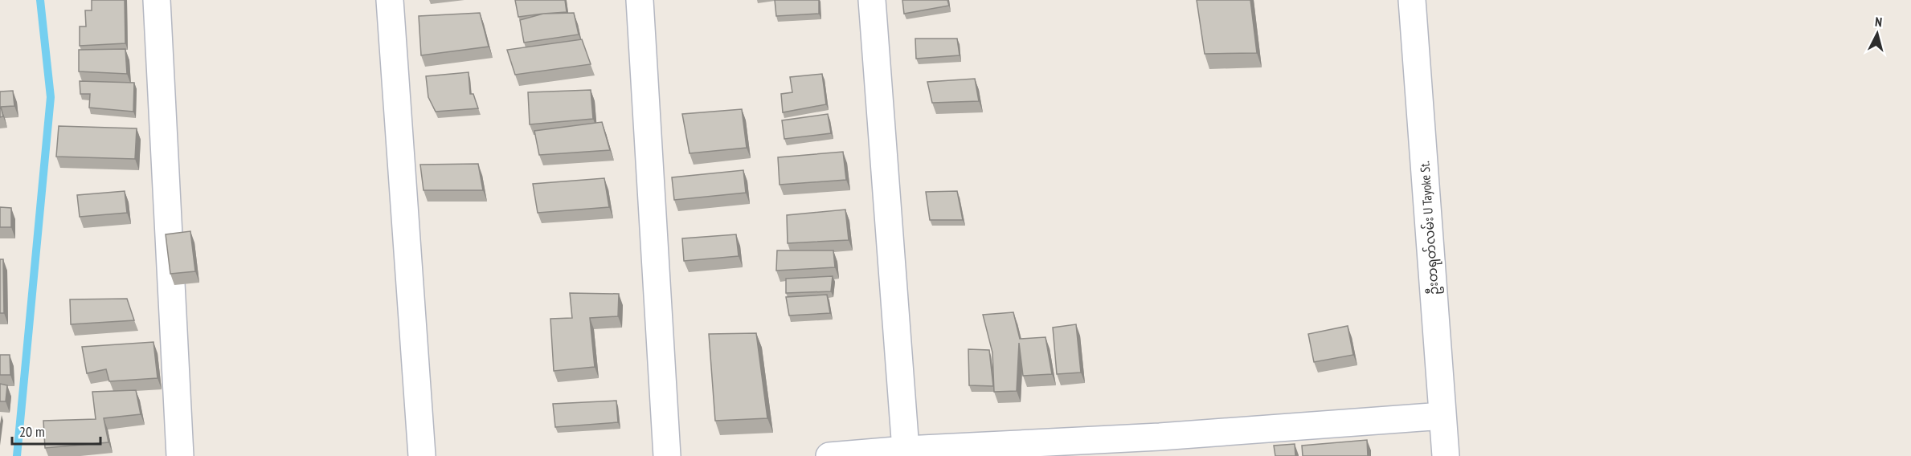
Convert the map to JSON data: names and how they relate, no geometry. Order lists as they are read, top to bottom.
{
  "streets": {
    "street": ["ဦးတရုတ်လမ်း U Tayoke St."]
  },
  "scale_bar": "20 m",
  "north": "top"
}
